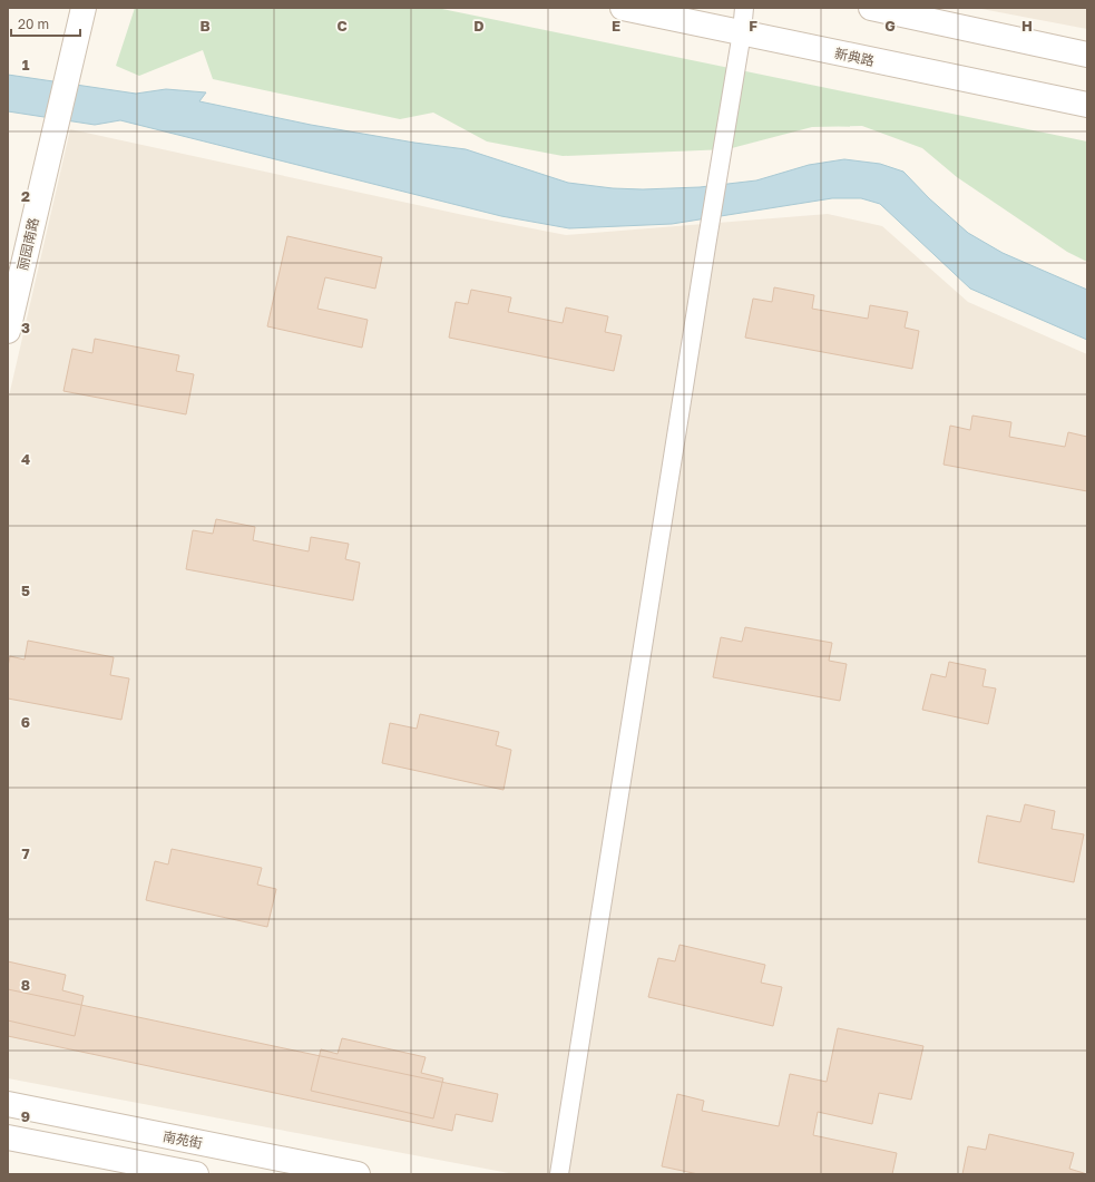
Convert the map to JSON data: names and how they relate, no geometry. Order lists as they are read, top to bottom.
{
  "streets": {
    "main road": ["新典路", "丽园南路", "南苑街"]
  },
  "scale_bar": "20 m",
  "grid": {
    "columns": [
      "B",
      "C",
      "D",
      "E",
      "F",
      "G",
      "H"
    ],
    "rows": [
      "1",
      "2",
      "3",
      "4",
      "5",
      "6",
      "7",
      "8",
      "9"
    ]
  }
}
